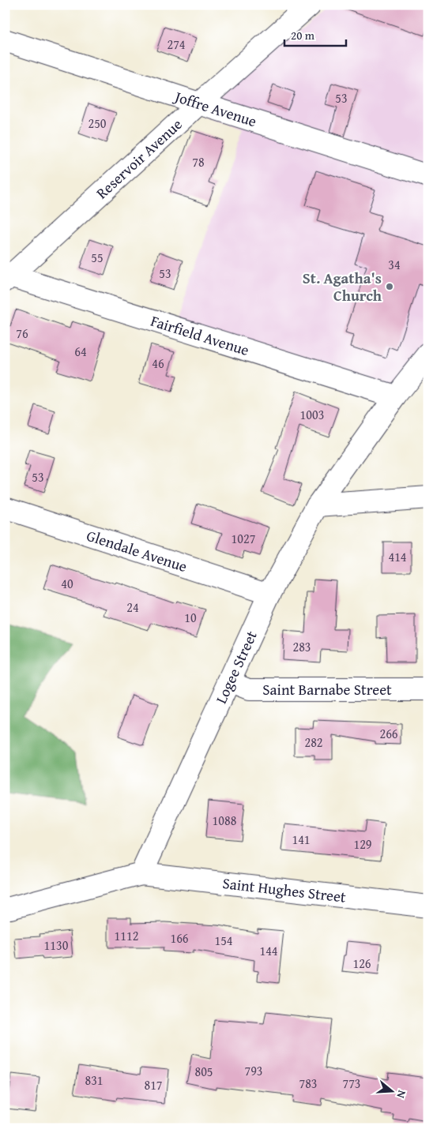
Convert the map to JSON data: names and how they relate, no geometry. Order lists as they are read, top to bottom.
{
  "streets": {
    "street": [
      "Joffre Avenue",
      "Reservoir Avenue",
      "Fairfield Avenue",
      "Glendale Avenue",
      "Logee Street",
      "Saint Barnabe Street",
      "Saint Hughes Street"
    ]
  },
  "crossings": [
    ["Joffre Avenue", "Reservoir Avenue"],
    ["Reservoir Avenue", "Fairfield Avenue"],
    ["Fairfield Avenue", "Logee Street"],
    ["Glendale Avenue", "Logee Street"],
    ["Logee Street", "Saint Barnabe Street"],
    ["Logee Street", "Saint Hughes Street"]
  ],
  "places": ["St. Agatha's Church"],
  "house_numbers": [
    "274",
    "53",
    "250",
    "78",
    "55",
    "34",
    "53",
    "76",
    "64",
    "46",
    "1003",
    "53",
    "1027",
    "414",
    "40",
    "24",
    "10",
    "283",
    "266",
    "282",
    "1088",
    "141",
    "129",
    "1112",
    "166",
    "154",
    "1130",
    "144",
    "126",
    "793",
    "805",
    "831",
    "783",
    "773",
    "817"
  ],
  "scale_bar": "20 m",
  "north": "right"
}
